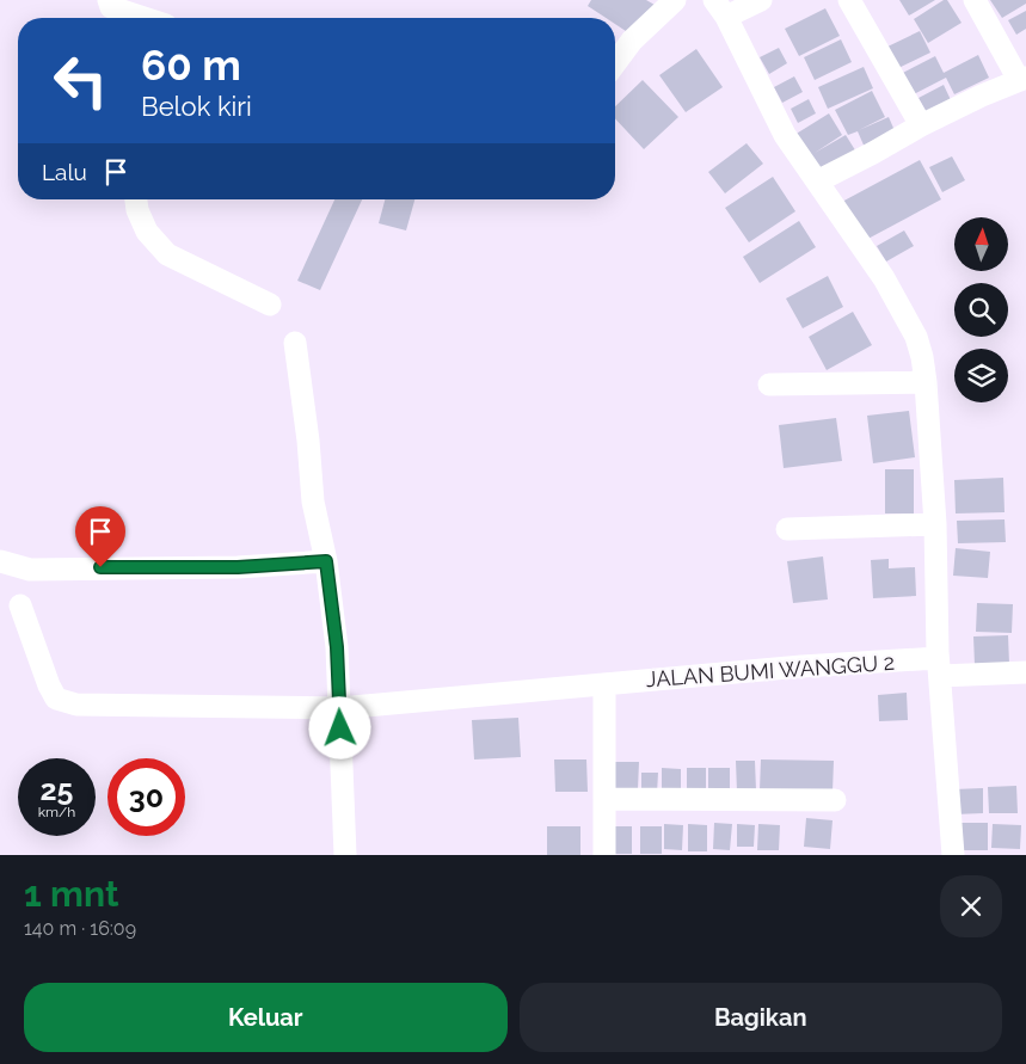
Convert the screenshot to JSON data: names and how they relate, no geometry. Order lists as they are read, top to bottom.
{
  "streets": {
    "street": ["JALAN BUMI WANGGU 2"]
  },
  "north": "top",
  "page": {
    "turn": ["60 m", "Belok kiri"],
    "then": "Lalu",
    "speed": "25 km/h",
    "limit": "30",
    "heading": ["1 mnt", "140 m · 16:09"],
    "buttons": ["Keluar", "Bagikan"]
  }
}
